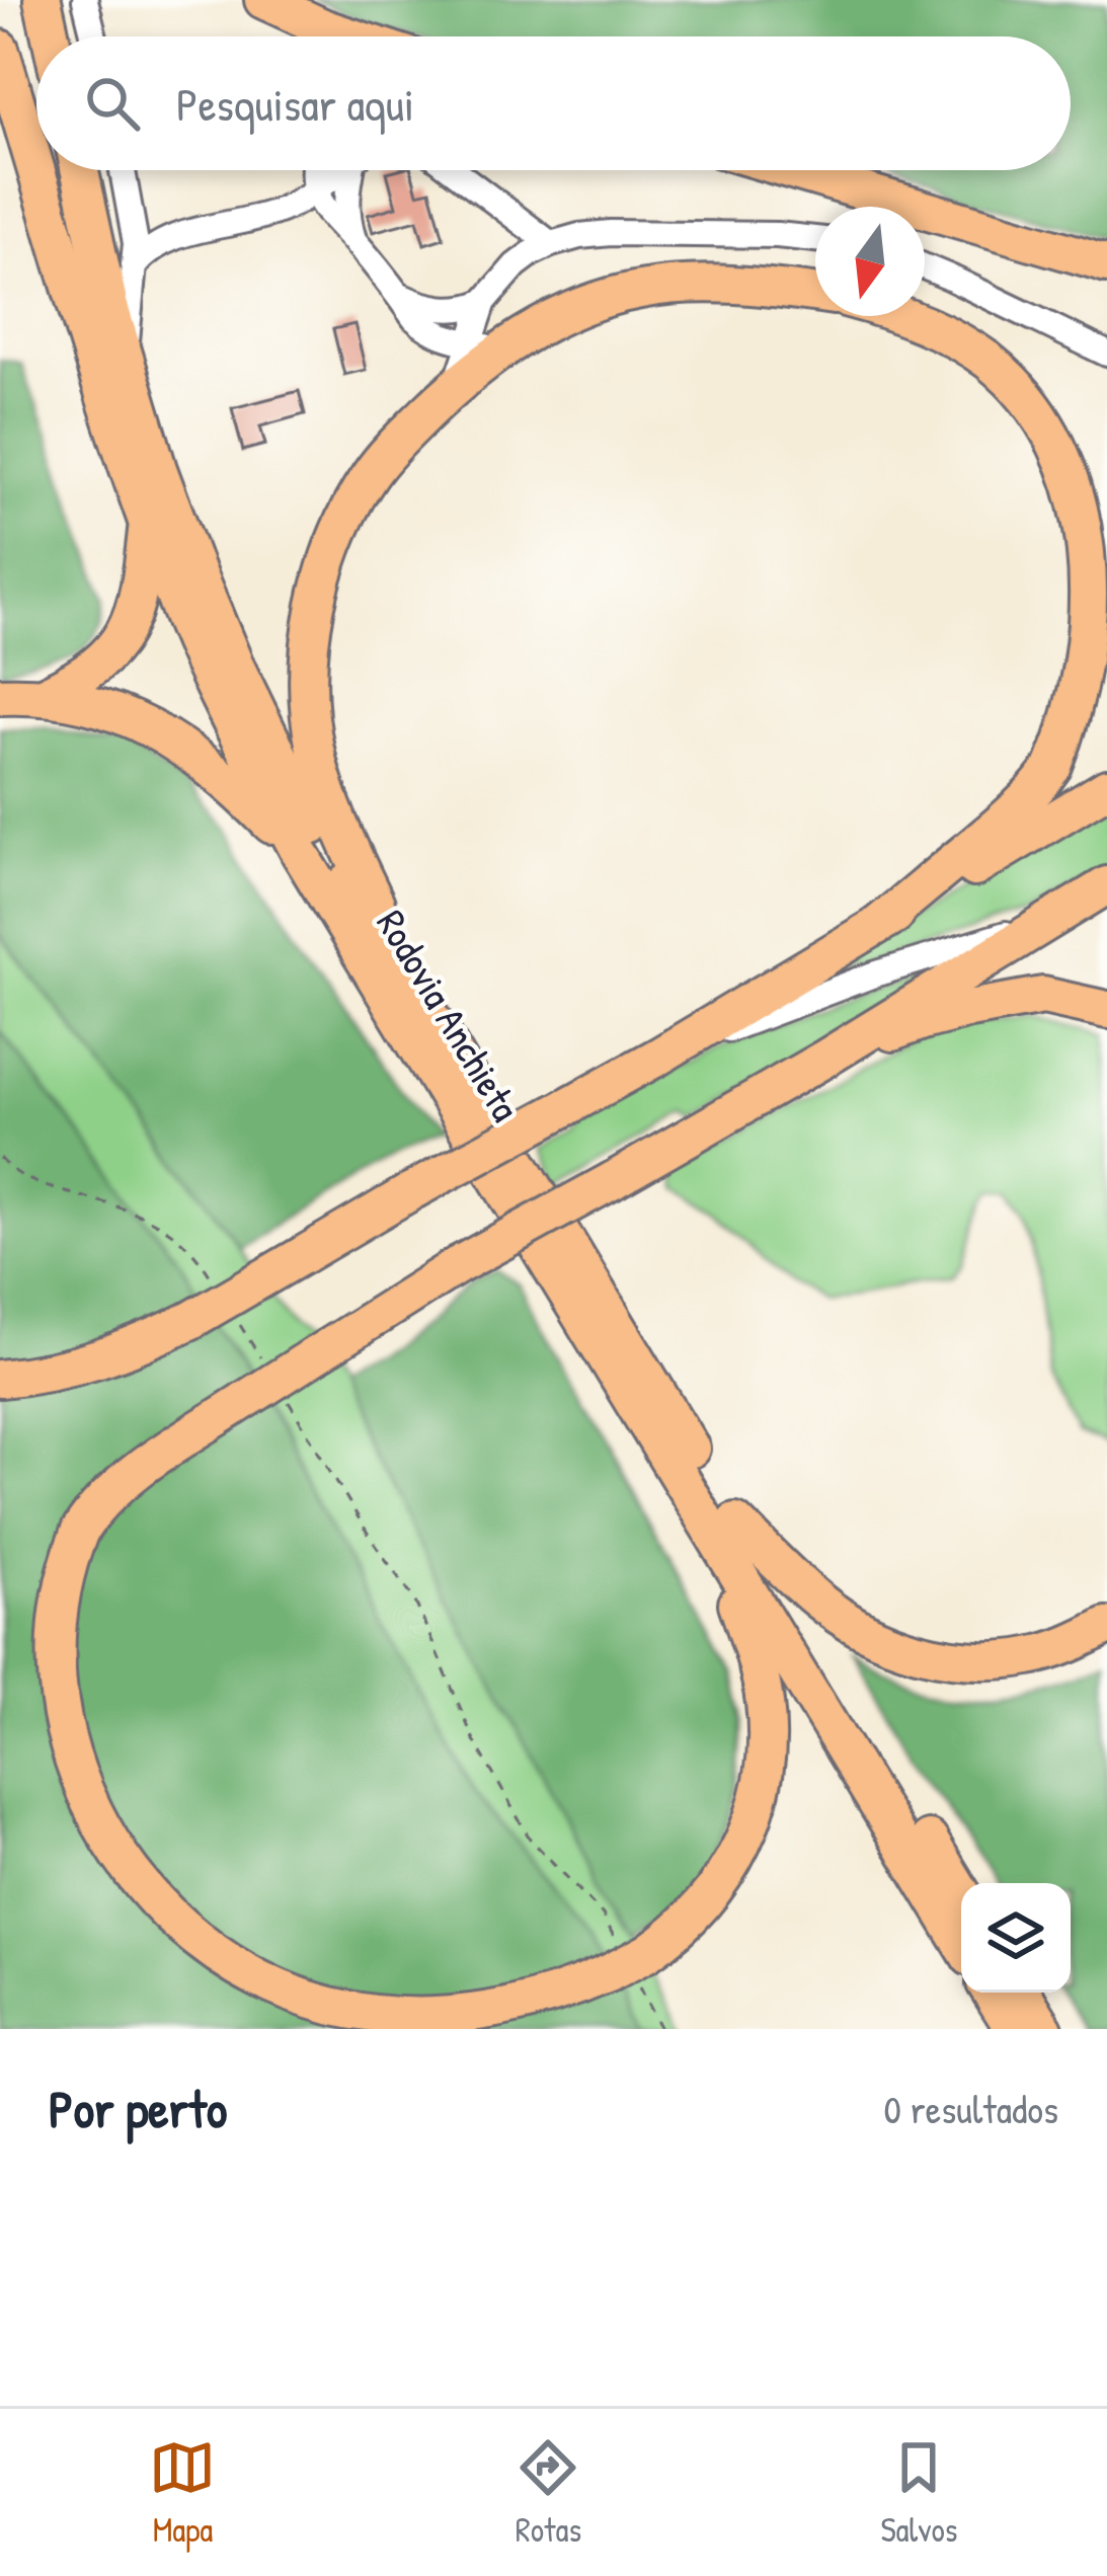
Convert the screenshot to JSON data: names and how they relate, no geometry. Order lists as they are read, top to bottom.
{
  "streets": {
    "highway": ["Rodovia Anchieta"]
  },
  "north": "bottom",
  "page": {
    "search": "Pesquisar aqui",
    "heading": ["Por perto", "0 resultados"],
    "nav": ["Mapa", "Rotas", "Salvos"]
  }
}
